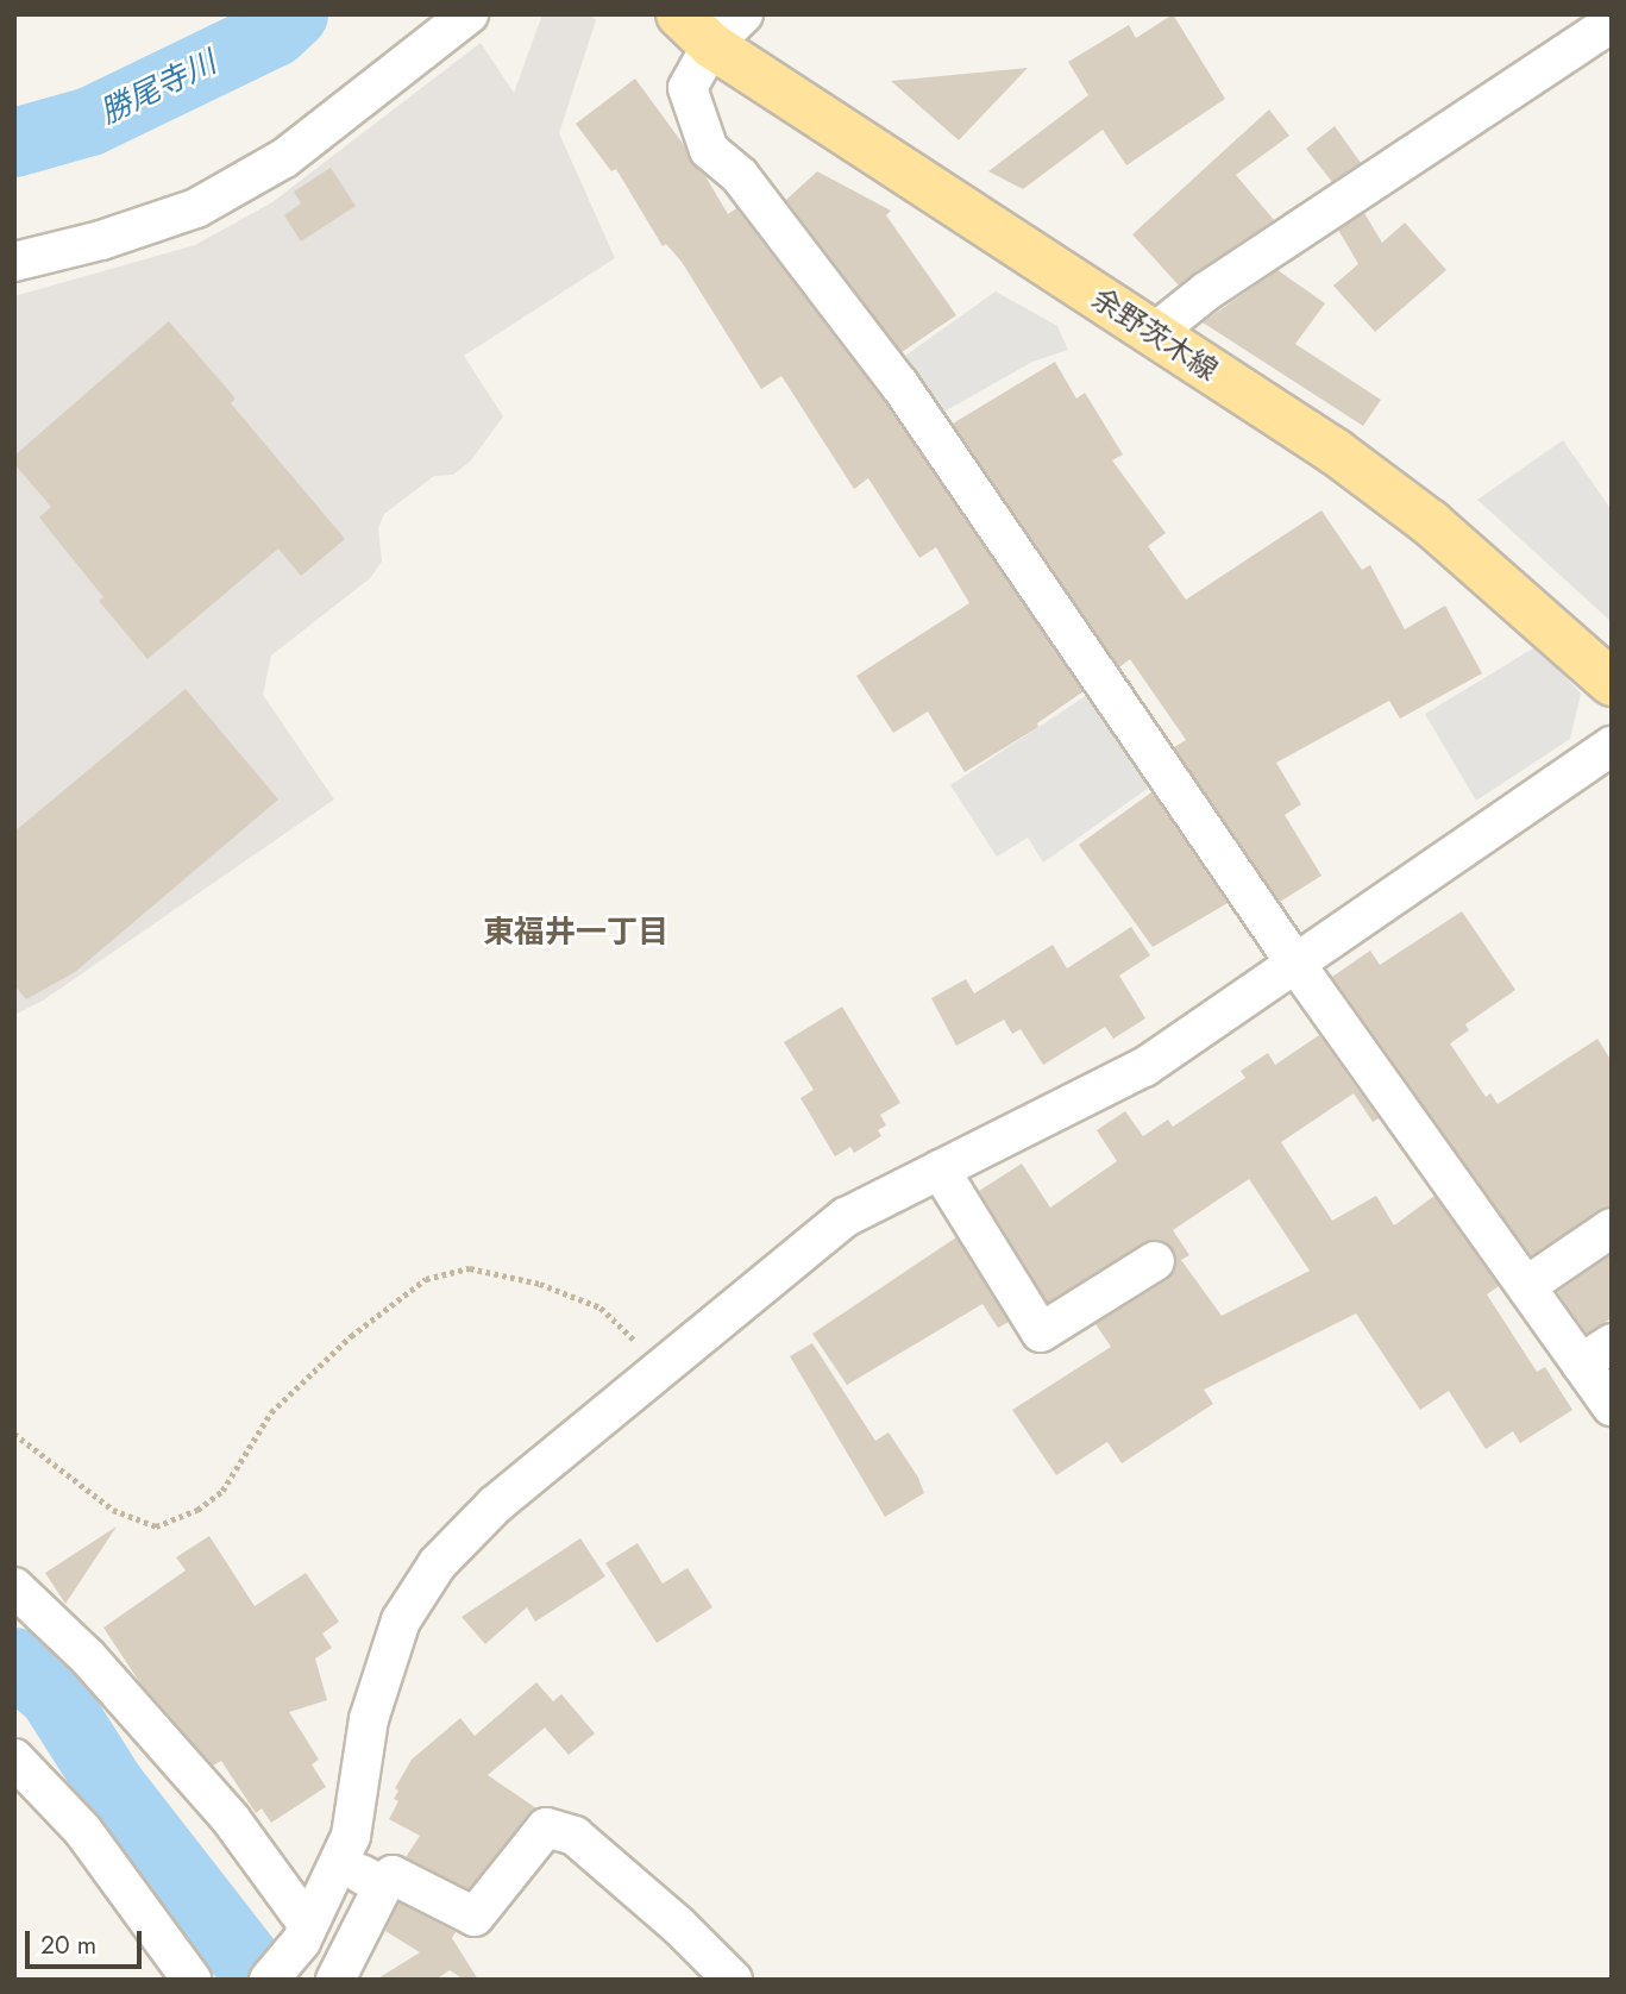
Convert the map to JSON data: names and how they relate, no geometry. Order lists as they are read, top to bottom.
{
  "streets": {
    "main road": ["余野茨木線"]
  },
  "districts": ["東福井一丁目"],
  "water": ["勝尾寺川"],
  "scale_bar": "20 m"
}
